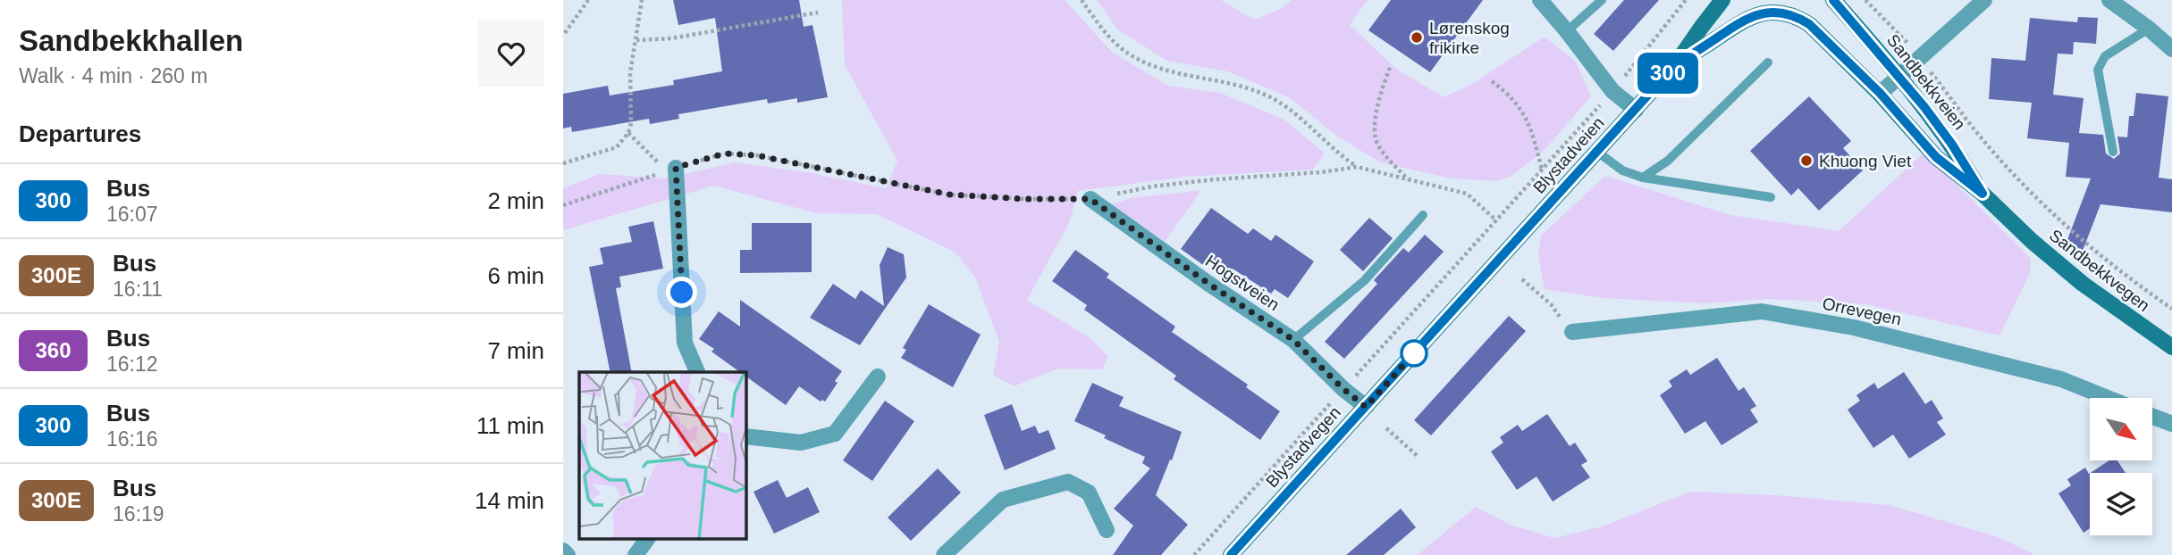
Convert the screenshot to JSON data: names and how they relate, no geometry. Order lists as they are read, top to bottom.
{
  "streets": {
    "main road": [
      "Sandbekkveien",
      "Blystadveien",
      "Sandbekkvegen",
      "Blystadvegen"
    ],
    "street": ["Hogstveien", "Orrevegen"]
  },
  "crossings": [
    ["Sandbekkveien", "Blystadveien"],
    ["Sandbekkveien", "Sandbekkvegen"],
    ["Blystadveien", "Blystadvegen"],
    ["Hogstveien", "Blystadvegen"]
  ],
  "places": ["Lørenskog frikirke", "Khuong Viet"],
  "lines": ["bus line 300"],
  "north": "bottom right",
  "page": {
    "heading": [
      ["Sandbekkhallen", "Walk · 4 min · 260 m"],
      "Departures"
    ],
    "on_map": "300",
    "list": [
      {
        "mark": "300",
        "name": "Bus",
        "note": "16:07",
        "value": "2 min"
      },
      {
        "mark": "300E",
        "name": "Bus",
        "note": "16:11",
        "value": "6 min"
      },
      {
        "mark": "360",
        "name": "Bus",
        "note": "16:12",
        "value": "7 min"
      },
      {
        "mark": "300",
        "name": "Bus",
        "note": "16:16",
        "value": "11 min"
      },
      {
        "mark": "300E",
        "name": "Bus",
        "note": "16:19",
        "value": "14 min"
      }
    ]
  }
}
